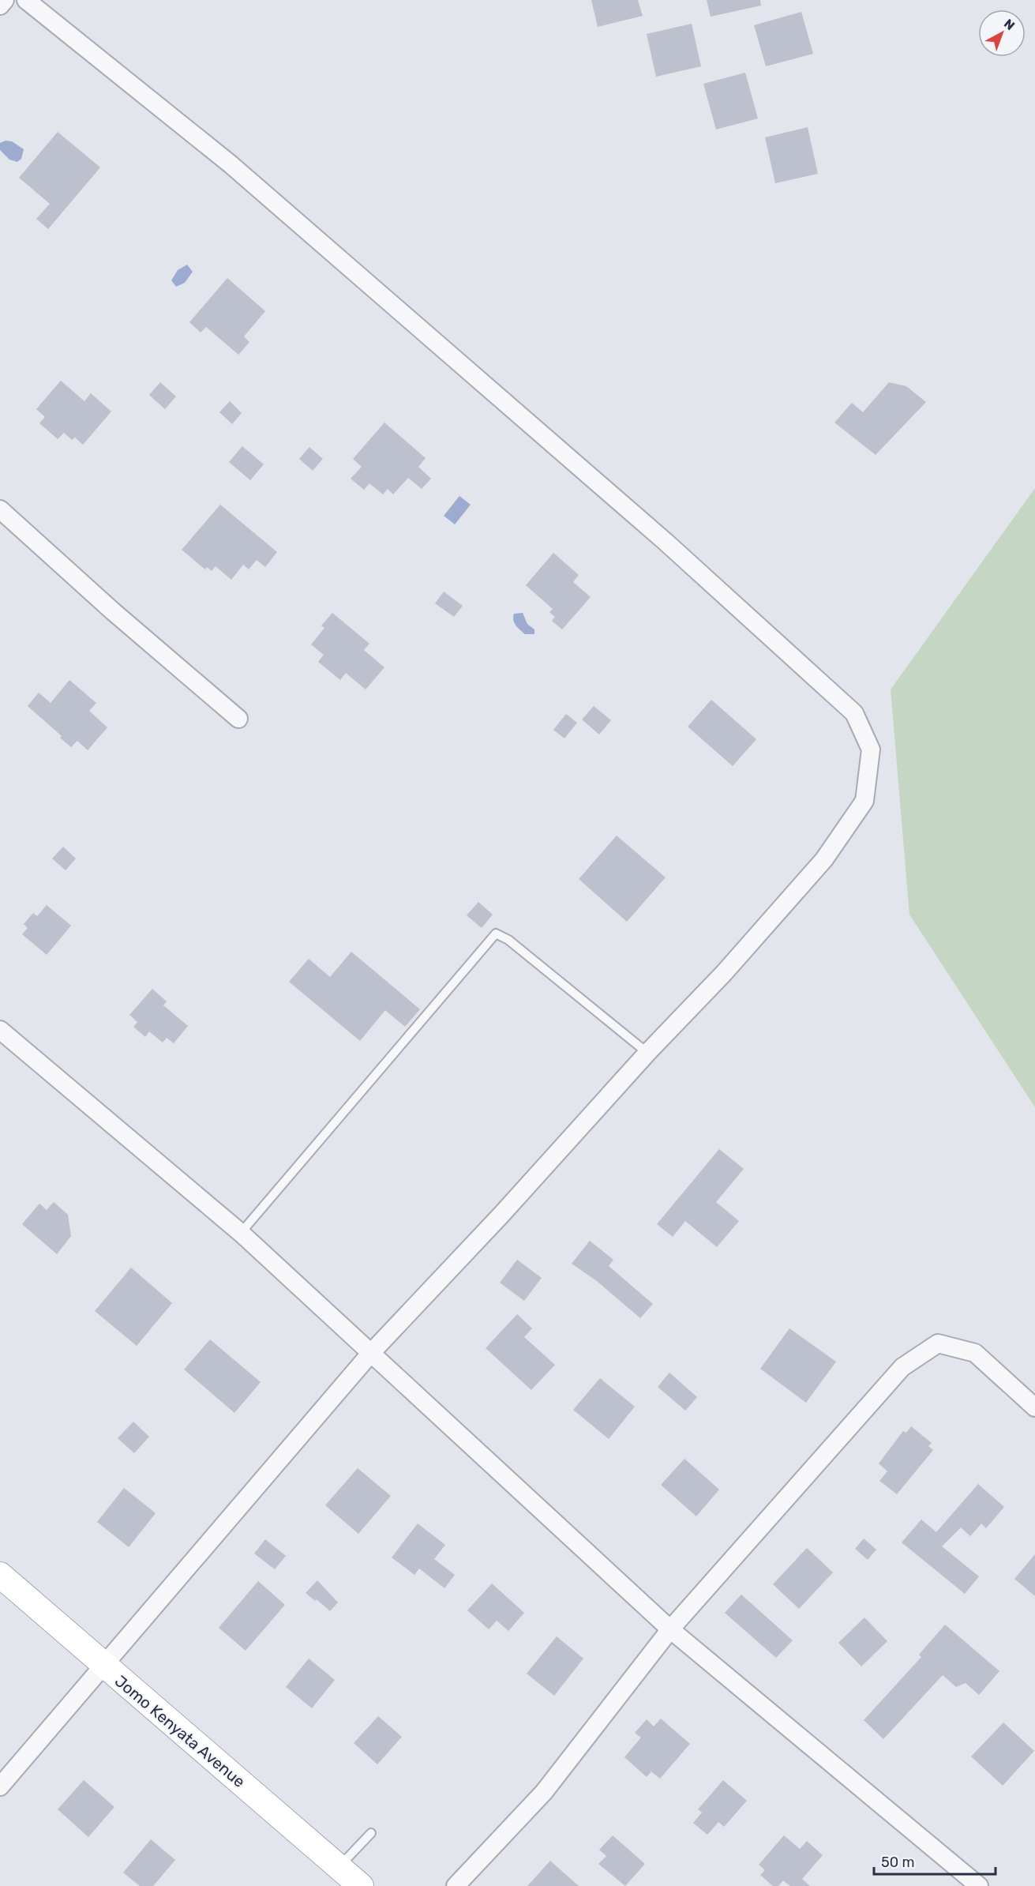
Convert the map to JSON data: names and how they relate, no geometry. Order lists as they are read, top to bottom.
{
  "streets": {
    "street": ["Jomo Kenyata Avenue"]
  },
  "scale_bar": "50 m",
  "north": "top right"
}
